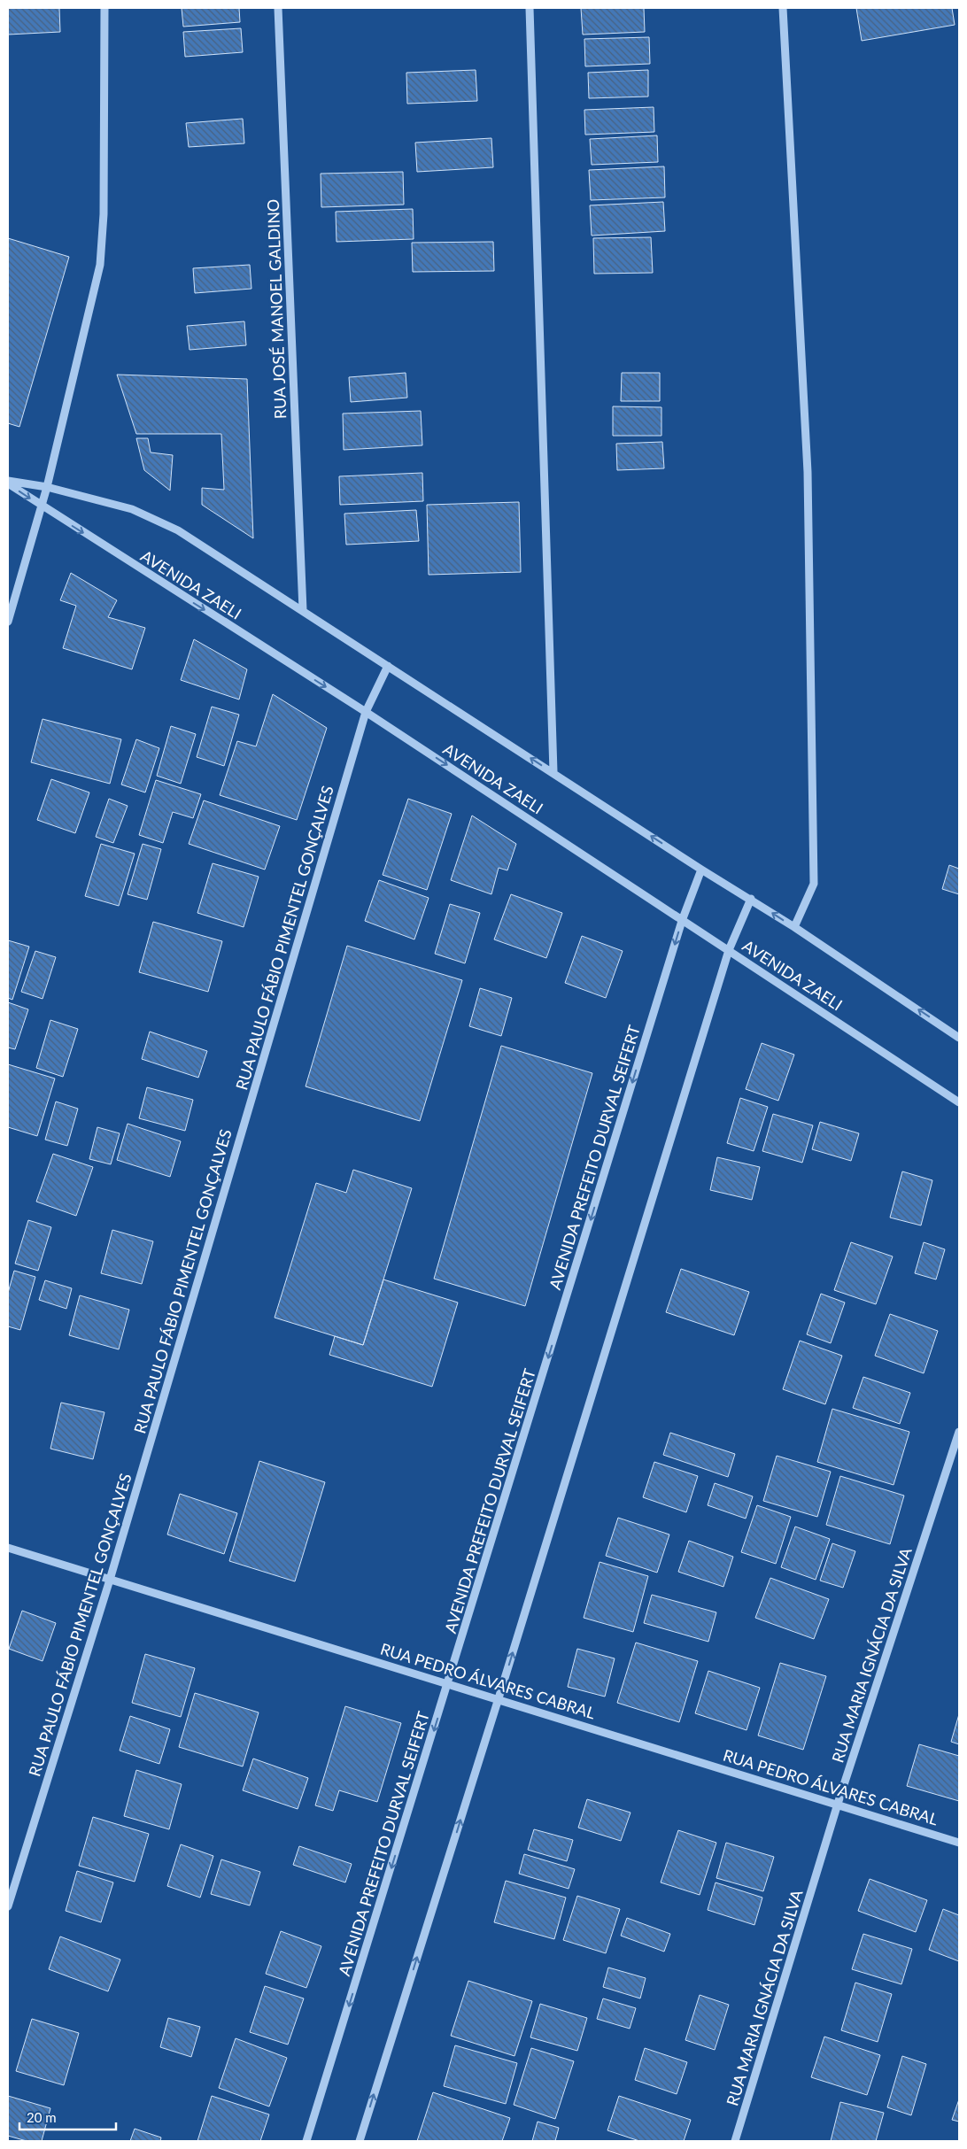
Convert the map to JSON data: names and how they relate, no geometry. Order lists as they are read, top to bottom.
{
  "streets": {
    "street": [
      "RUA JOSÉ MANOEL GALDINO",
      "AVENIDA ZAELI",
      "RUA PAULO FÁBIO PIMENTEL GONÇALVES",
      "AVENIDA PREFEITO DURVAL SEIFERT",
      "RUA MARIA IGNÁCIA DA SILVA",
      "RUA PEDRO ÁLVARES CABRAL"
    ]
  },
  "crossings": [
    ["RUA JOSÉ MANOEL GALDINO", "AVENIDA ZAELI"],
    ["AVENIDA ZAELI", "RUA PAULO FÁBIO PIMENTEL GONÇALVES"],
    ["AVENIDA ZAELI", "AVENIDA PREFEITO DURVAL SEIFERT"],
    ["RUA PAULO FÁBIO PIMENTEL GONÇALVES", "RUA PEDRO ÁLVARES CABRAL"],
    ["AVENIDA PREFEITO DURVAL SEIFERT", "RUA PEDRO ÁLVARES CABRAL"],
    ["RUA MARIA IGNÁCIA DA SILVA", "RUA PEDRO ÁLVARES CABRAL"]
  ],
  "scale_bar": "20 m"
}
